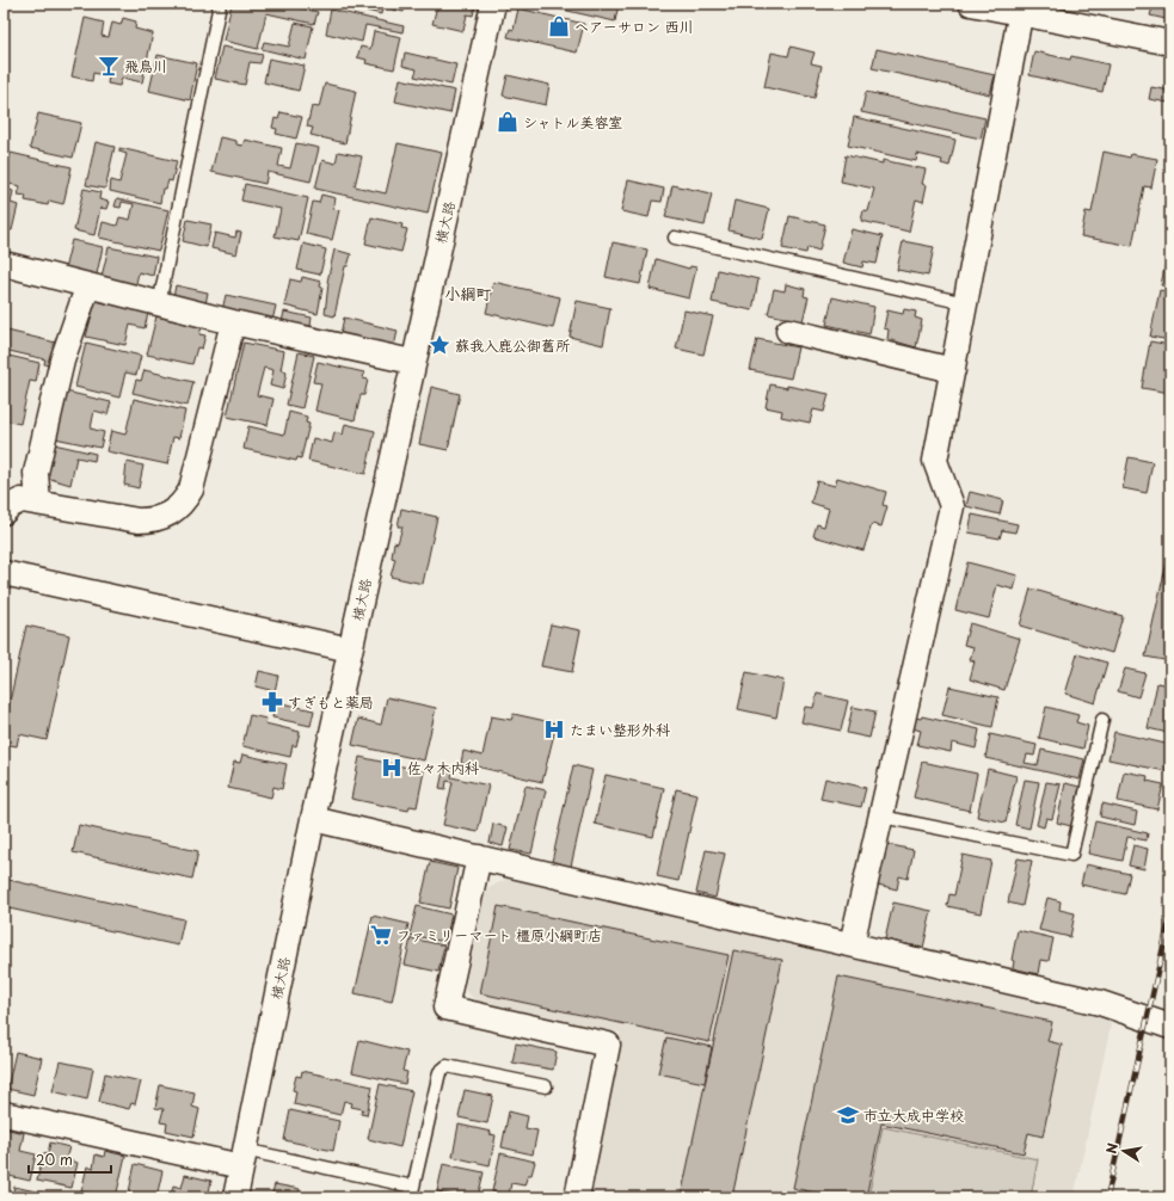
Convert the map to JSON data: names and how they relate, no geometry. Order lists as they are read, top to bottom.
{
  "streets": {
    "street": ["横大路"]
  },
  "districts": ["小綱町"],
  "places": {
    "shop": ["ヘアーサロン 西川", "シャトル美容室"],
    "bar": ["飛鳥川"],
    "place": ["蘇我入鹿公御舊所"],
    "pharmacy": ["すぎもと薬局"],
    "hospital": ["たまい整形外科", "佐々木内科"],
    "supermarket": ["ファミリーマート 橿原小綱町店"],
    "school or university": ["市立大成中学校"]
  },
  "scale_bar": "20 m",
  "north": "left"
}
